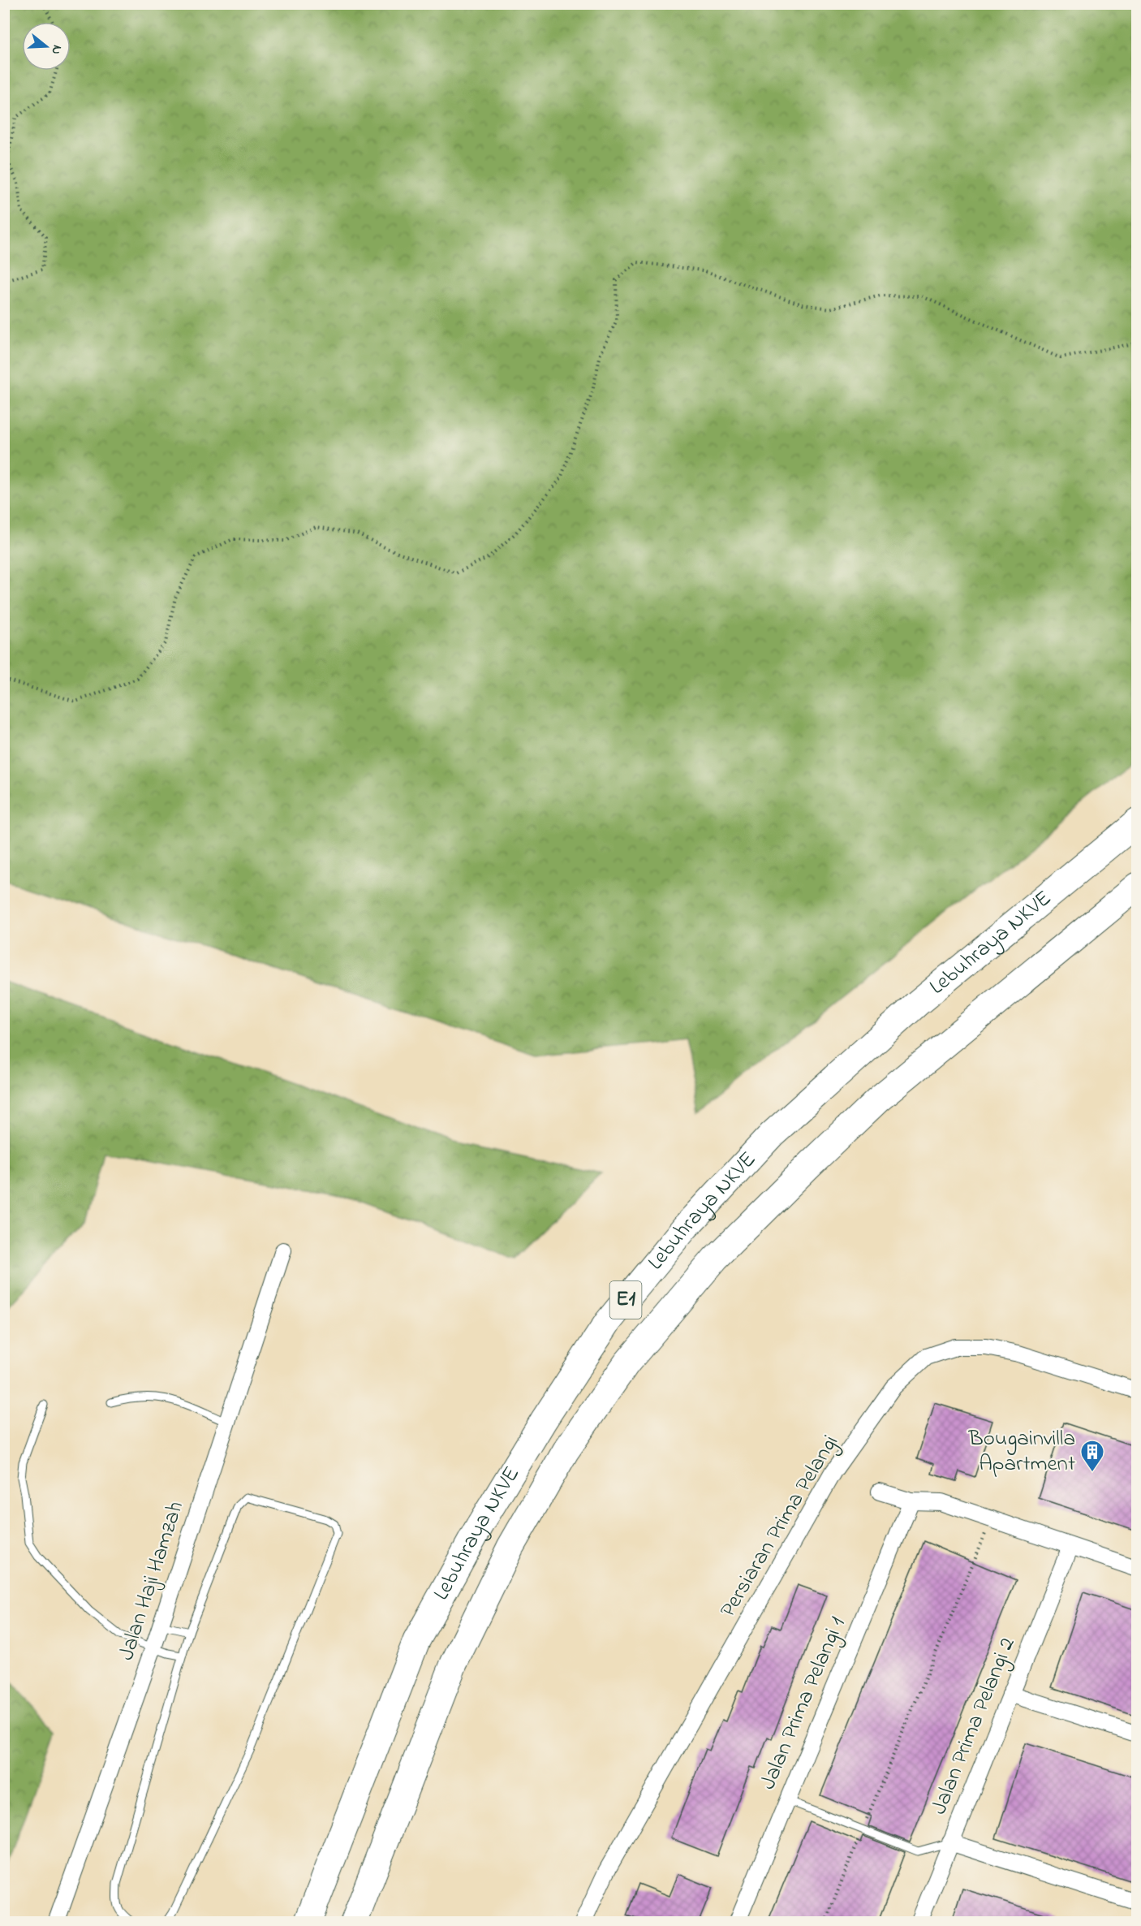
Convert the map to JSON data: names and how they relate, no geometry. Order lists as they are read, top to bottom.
{
  "streets": {
    "highway": ["Lebuhraya NKVE", "E1"],
    "street": [
      "Persiaran Prima Pelangi",
      "Jalan Haji Hamzah",
      "Jalan Prima Pelangi 1",
      "Jalan Prima Pelangi 2"
    ]
  },
  "places": {
    "building": ["Bougainvilla Apartment"]
  },
  "north": "right"
}
